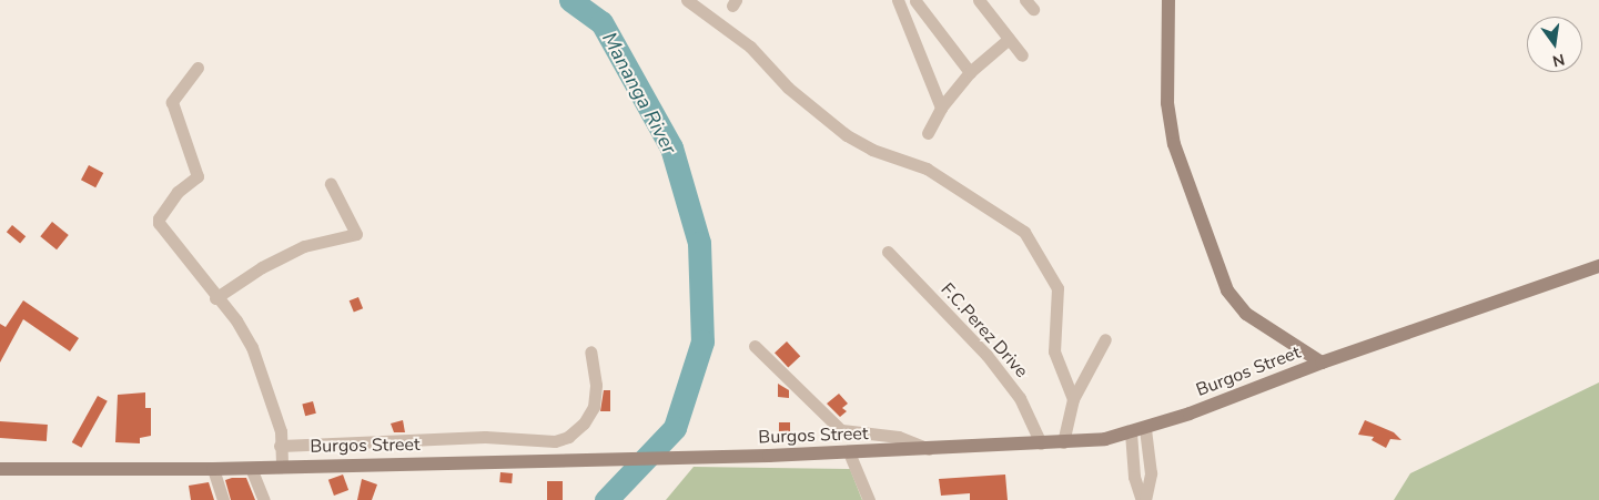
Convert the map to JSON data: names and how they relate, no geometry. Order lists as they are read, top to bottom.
{
  "streets": {
    "street": ["F.C.Perez Drive", "Burgos Street"]
  },
  "crossings": [
    ["F.C.Perez Drive", "Burgos Street"]
  ],
  "water": ["Mananga River"],
  "north": "bottom"
}
